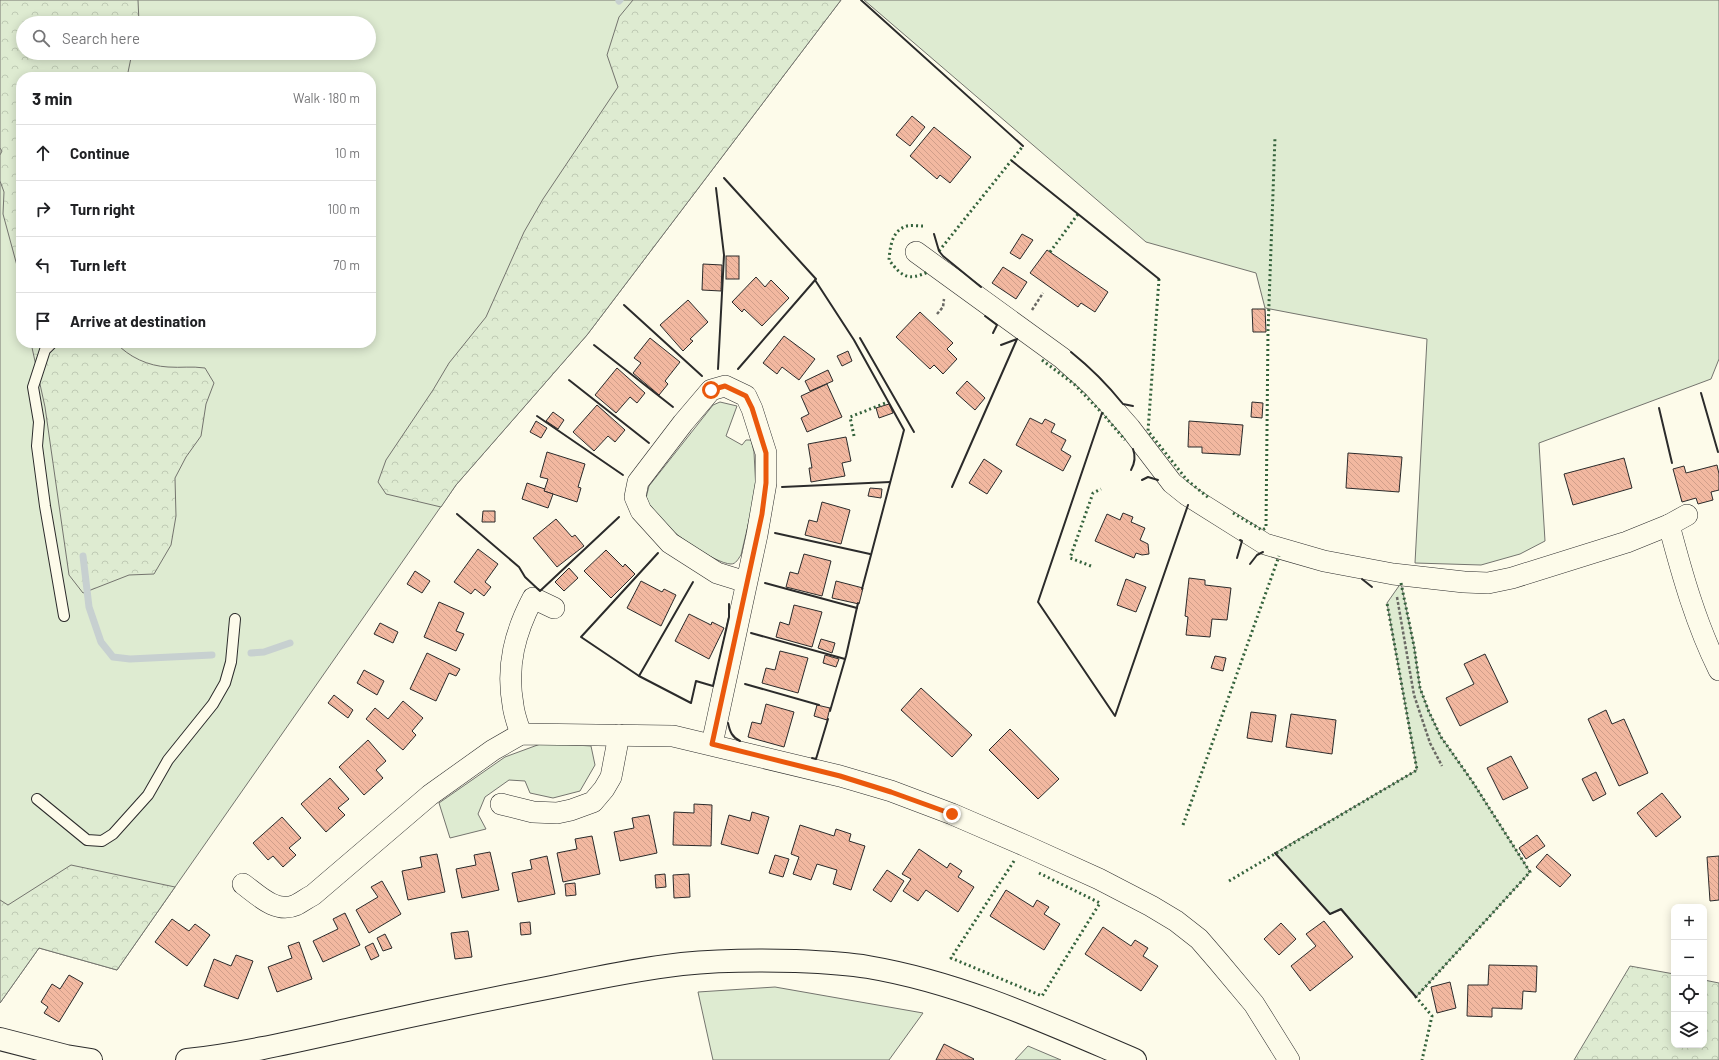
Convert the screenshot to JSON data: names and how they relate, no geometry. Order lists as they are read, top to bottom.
{
  "page": {
    "search": "Search here",
    "heading": ["3 min", "Walk · 180 m"],
    "list": [
      ["Continue", "10 m"],
      ["Turn right", "100 m"],
      ["Turn left", "70 m"],
      "Arrive at destination"
    ],
    "map_buttons": ["+", "−"]
  }
}
